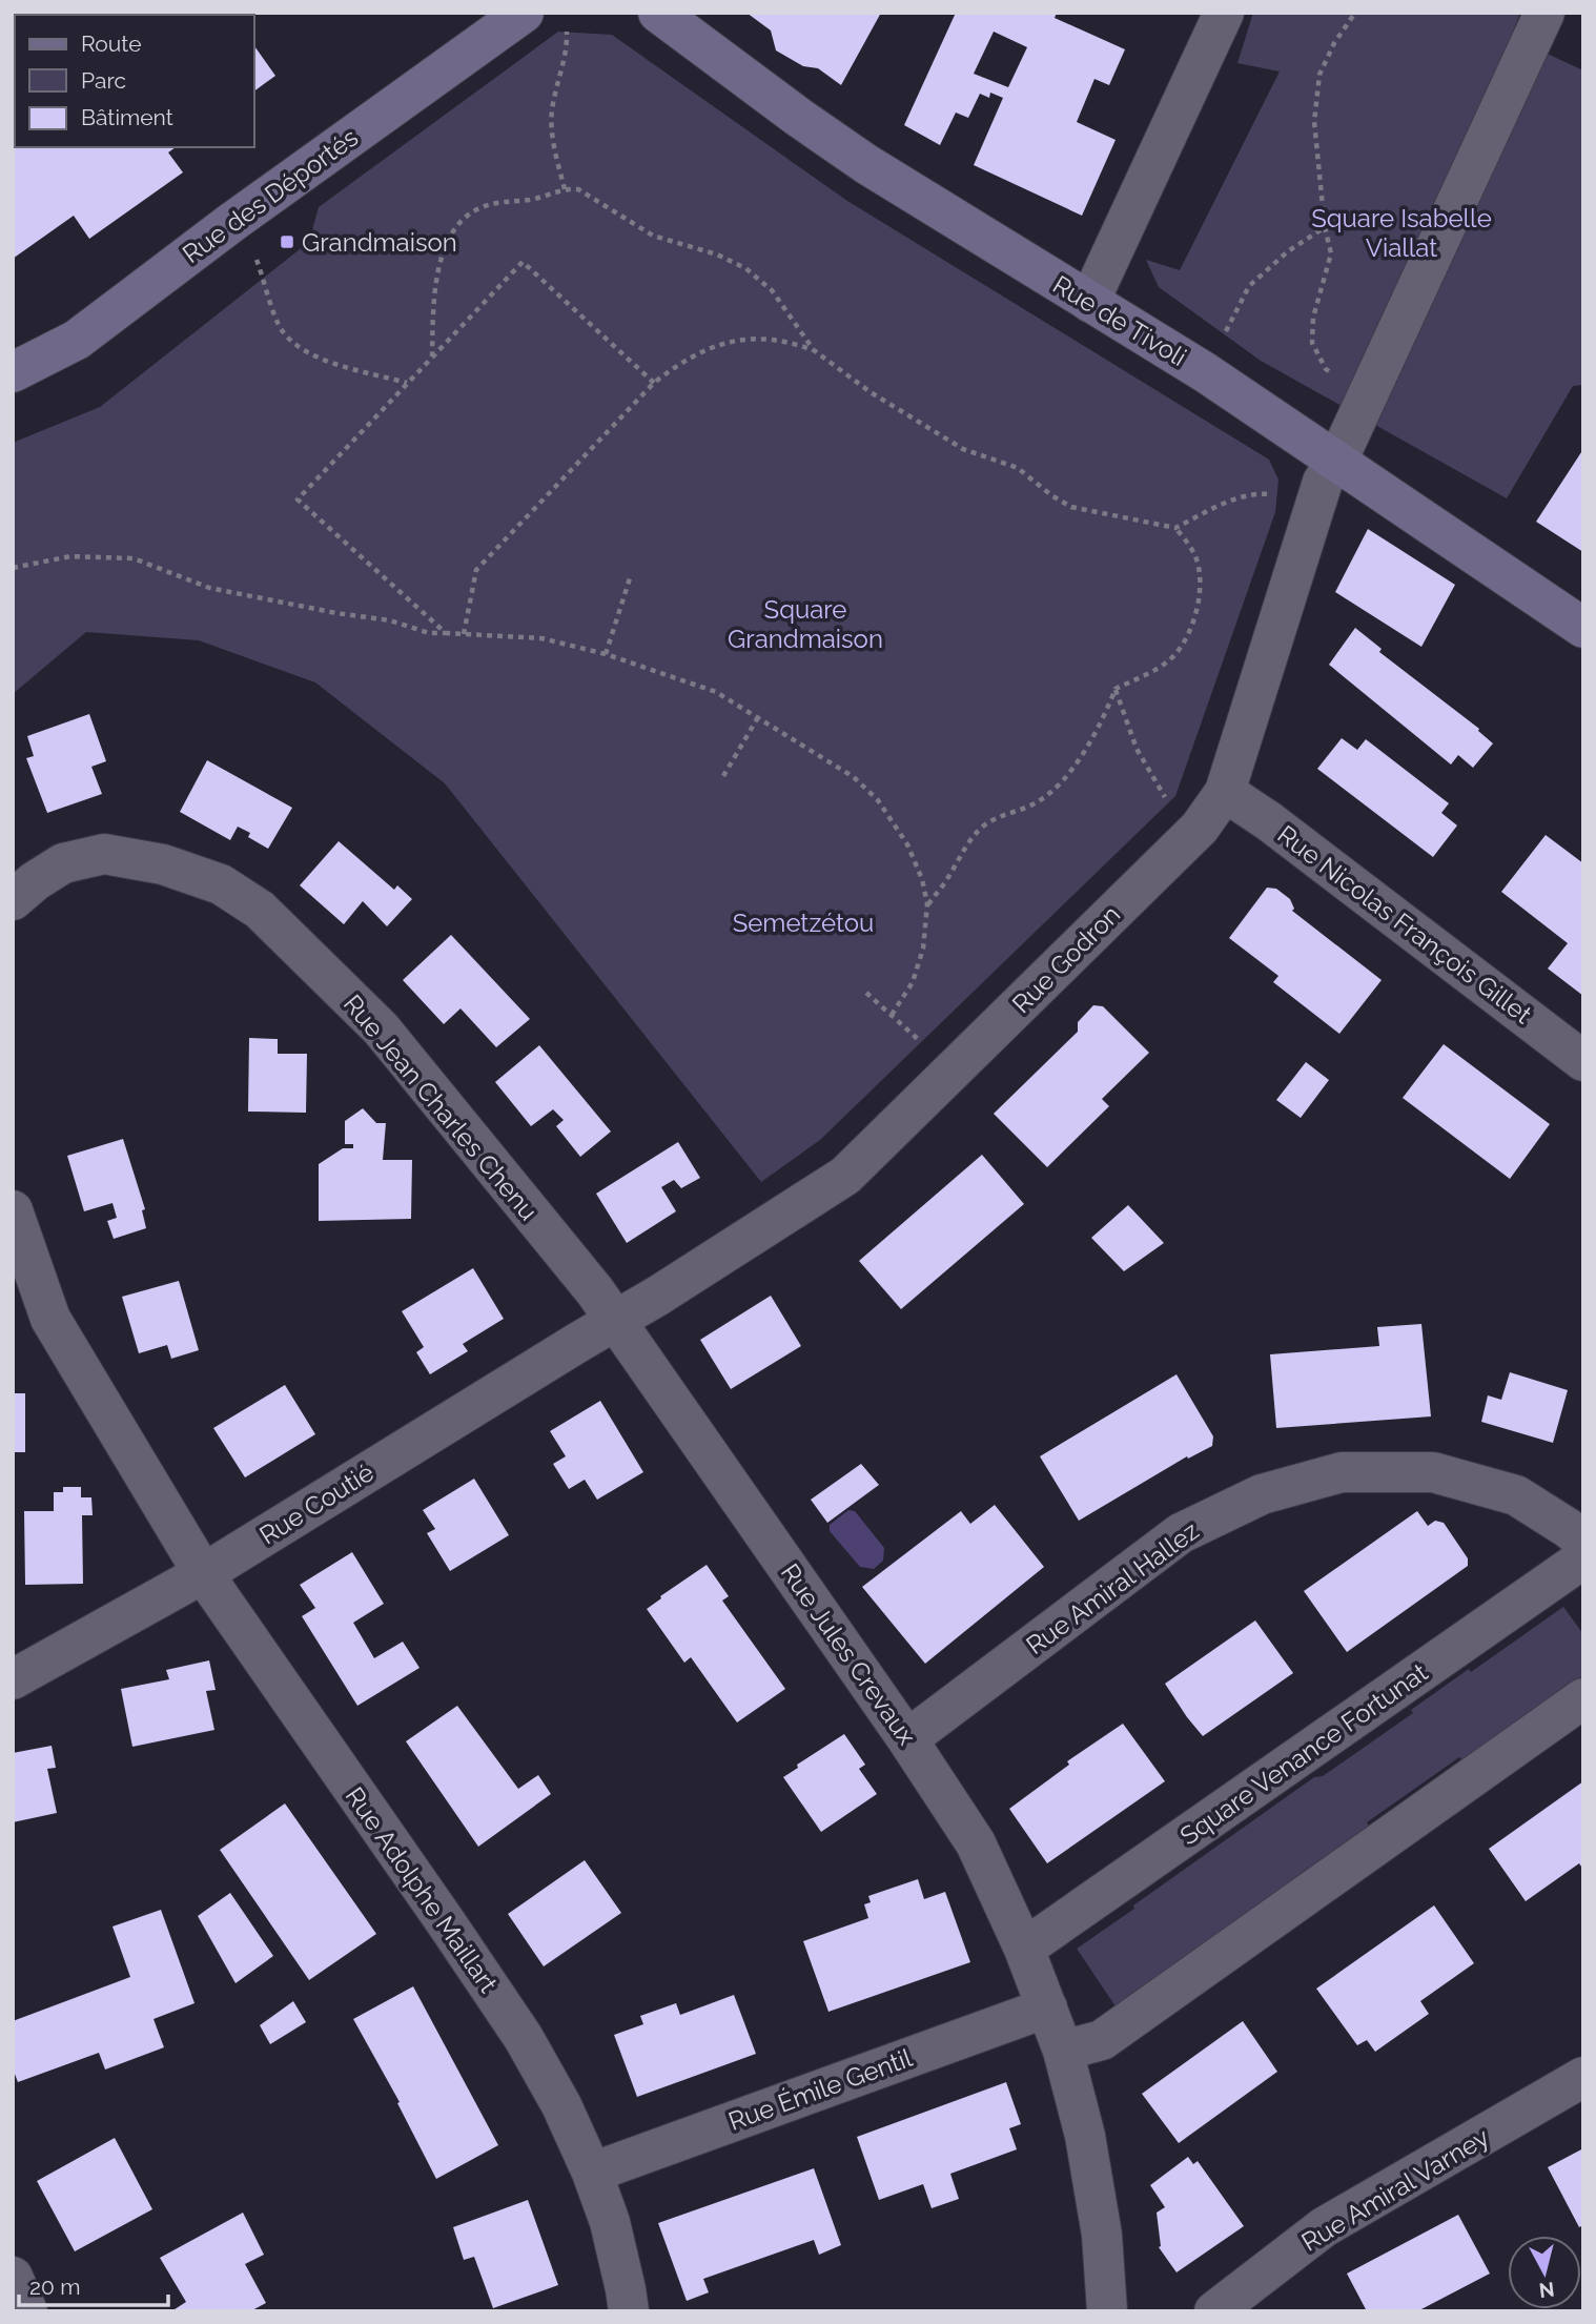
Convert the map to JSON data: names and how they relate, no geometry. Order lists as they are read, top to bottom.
{
  "streets": {
    "street": [
      "Rue des Déportés",
      "Rue de Tivoli",
      "Rue Nicolas François Gillet",
      "Rue Godron",
      "Rue Jean Charles Chenu",
      "Rue Coutié",
      "Rue Amiral Hallez",
      "Rue Jules Crevaux",
      "Square Venance Fortunat",
      "Rue Adolphe Maillart",
      "Rue Émile Gentil",
      "Rue Amiral Varney"
    ]
  },
  "crossings": [
    ["Rue de Tivoli", "Rue Godron"],
    ["Rue Nicolas François Gillet", "Rue Godron"],
    ["Rue Godron", "Rue Jean Charles Chenu"],
    ["Rue Godron", "Rue Coutié"],
    ["Rue Godron", "Rue Jules Crevaux"],
    ["Rue Jean Charles Chenu", "Rue Coutié"],
    ["Rue Jean Charles Chenu", "Rue Jules Crevaux"],
    ["Rue Coutié", "Rue Jules Crevaux"],
    ["Rue Coutié", "Rue Adolphe Maillart"],
    ["Rue Amiral Hallez", "Rue Jules Crevaux"],
    ["Rue Jules Crevaux", "Square Venance Fortunat"],
    ["Rue Jules Crevaux", "Rue Émile Gentil"],
    ["Rue Adolphe Maillart", "Rue Émile Gentil"]
  ],
  "parks": ["Square Isabelle Viallat", "Square Grandmaison", "Semetzétou"],
  "places": {
    "transit": ["Grandmaison"]
  },
  "legend": ["Route", "Parc", "Bâtiment"],
  "scale_bar": "20 m",
  "north": "bottom"
}
